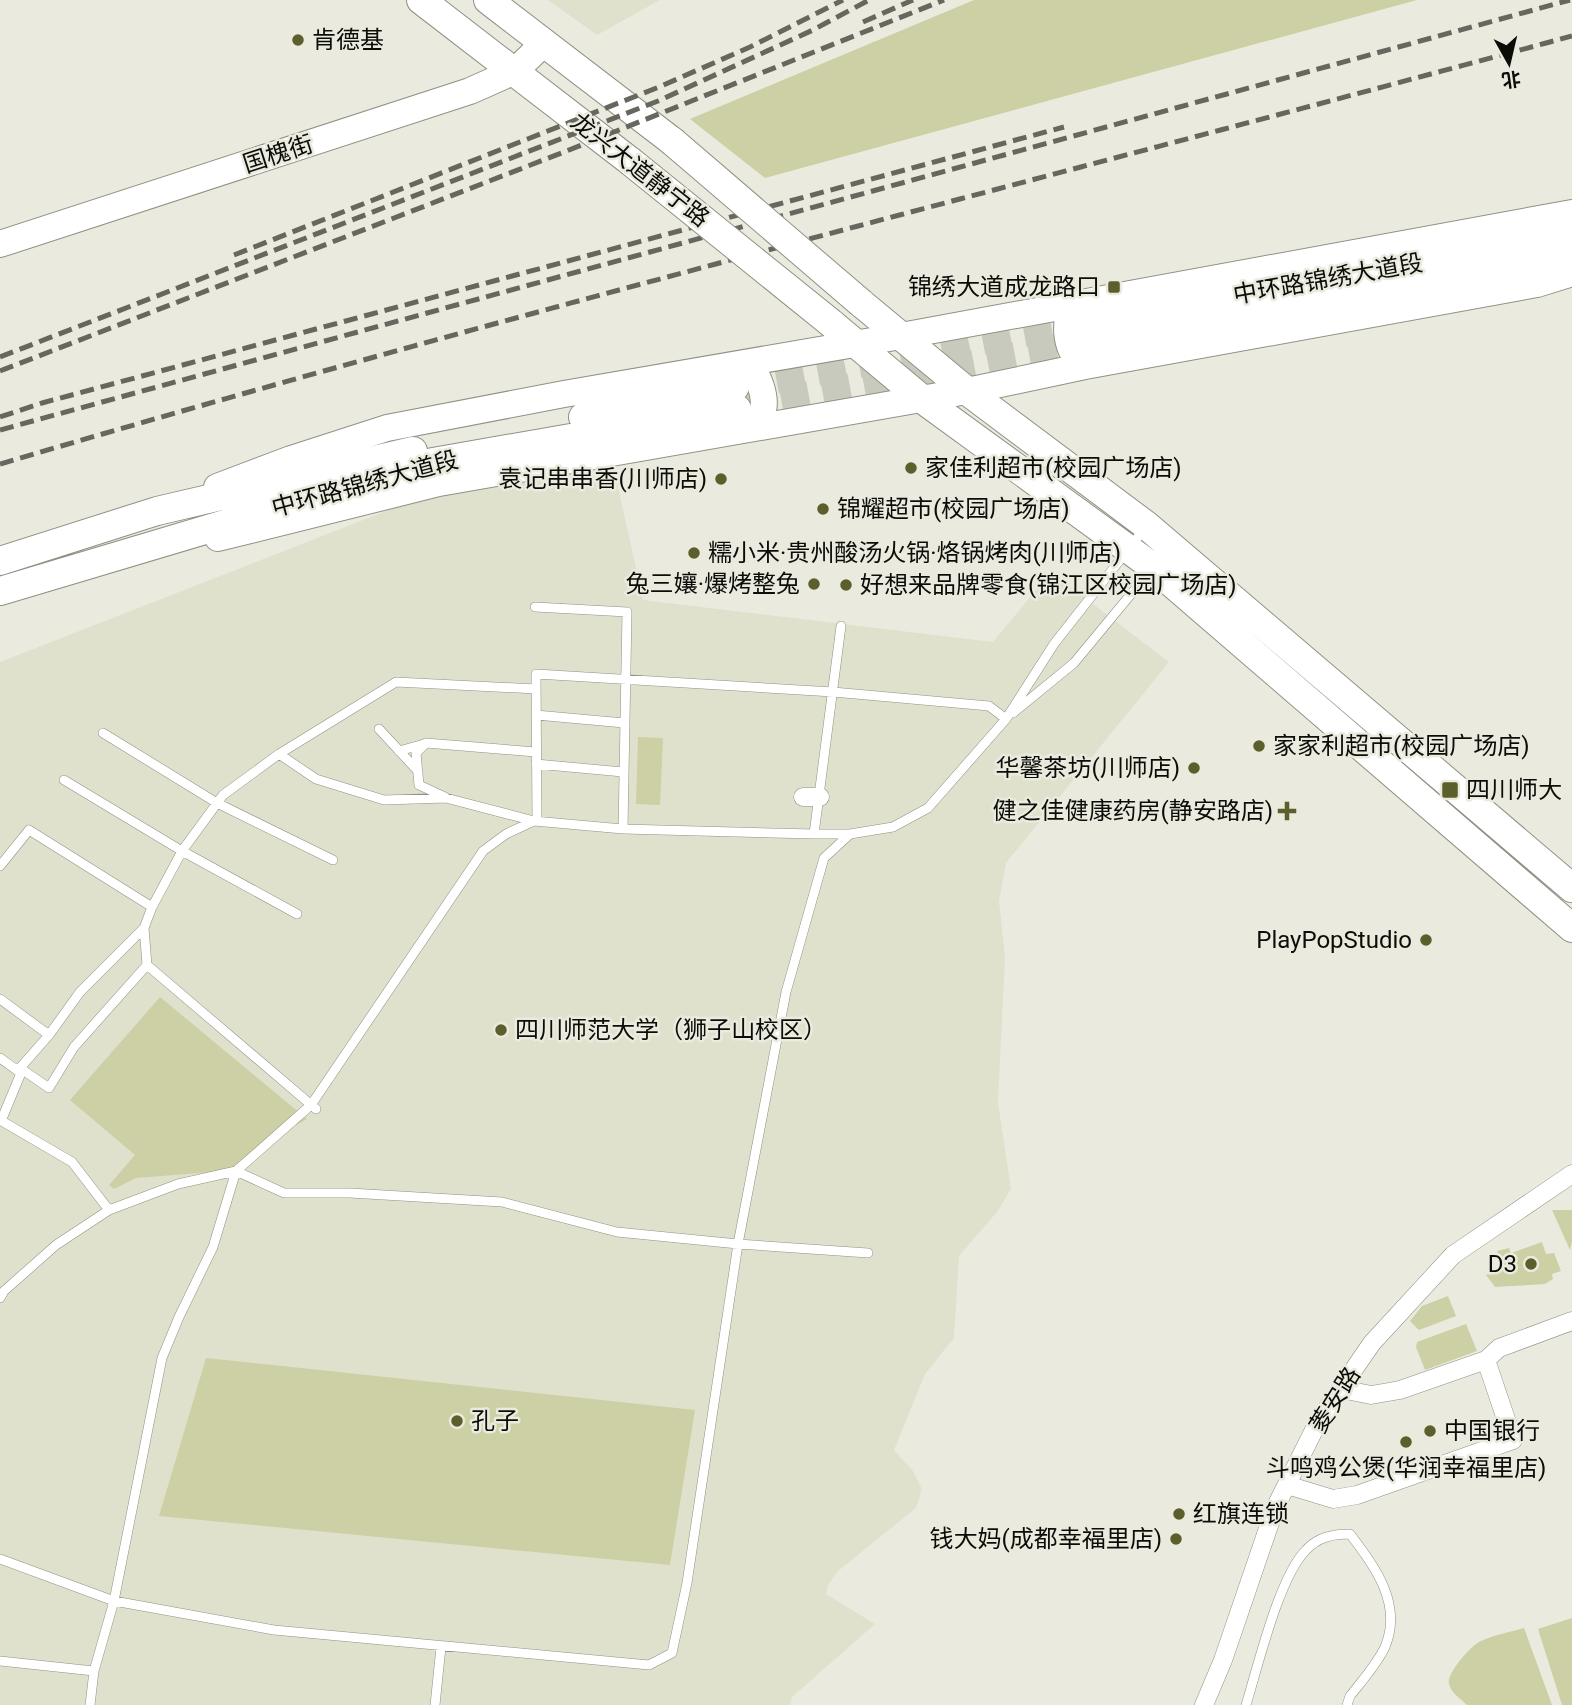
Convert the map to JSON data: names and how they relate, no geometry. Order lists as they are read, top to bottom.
{
  "streets": {
    "main road": ["国槐街", "龙兴大道静宁路", "中环路锦绣大道段"],
    "street": ["菱安路"]
  },
  "crossings": [
    ["国槐街", "龙兴大道静宁路"]
  ],
  "places": {
    "other": [
      "肯德基",
      "家佳利超市(校园广场店)",
      "袁记串串香(川师店)",
      "锦耀超市(校园广场店)",
      "糯小米·贵州酸汤火锅·烙锅烤肉(川师店)",
      "兔三孃·爆烤整兔",
      "好想来品牌零食(锦江区校园广场店)",
      "家家利超市(校园广场店)",
      "华馨茶坊(川师店)",
      "PlayPopStudio",
      "四川师范大学（狮子山校区）",
      "D3",
      "孔子",
      "中国银行",
      "斗鸣鸡公煲(华润幸福里店)",
      "红旗连锁",
      "钱大妈(成都幸福里店)"
    ],
    "transit": ["锦绣大道成龙路口", "四川师大"],
    "health": ["健之佳健康药房(静安路店)"]
  },
  "north": "bottom"
}
